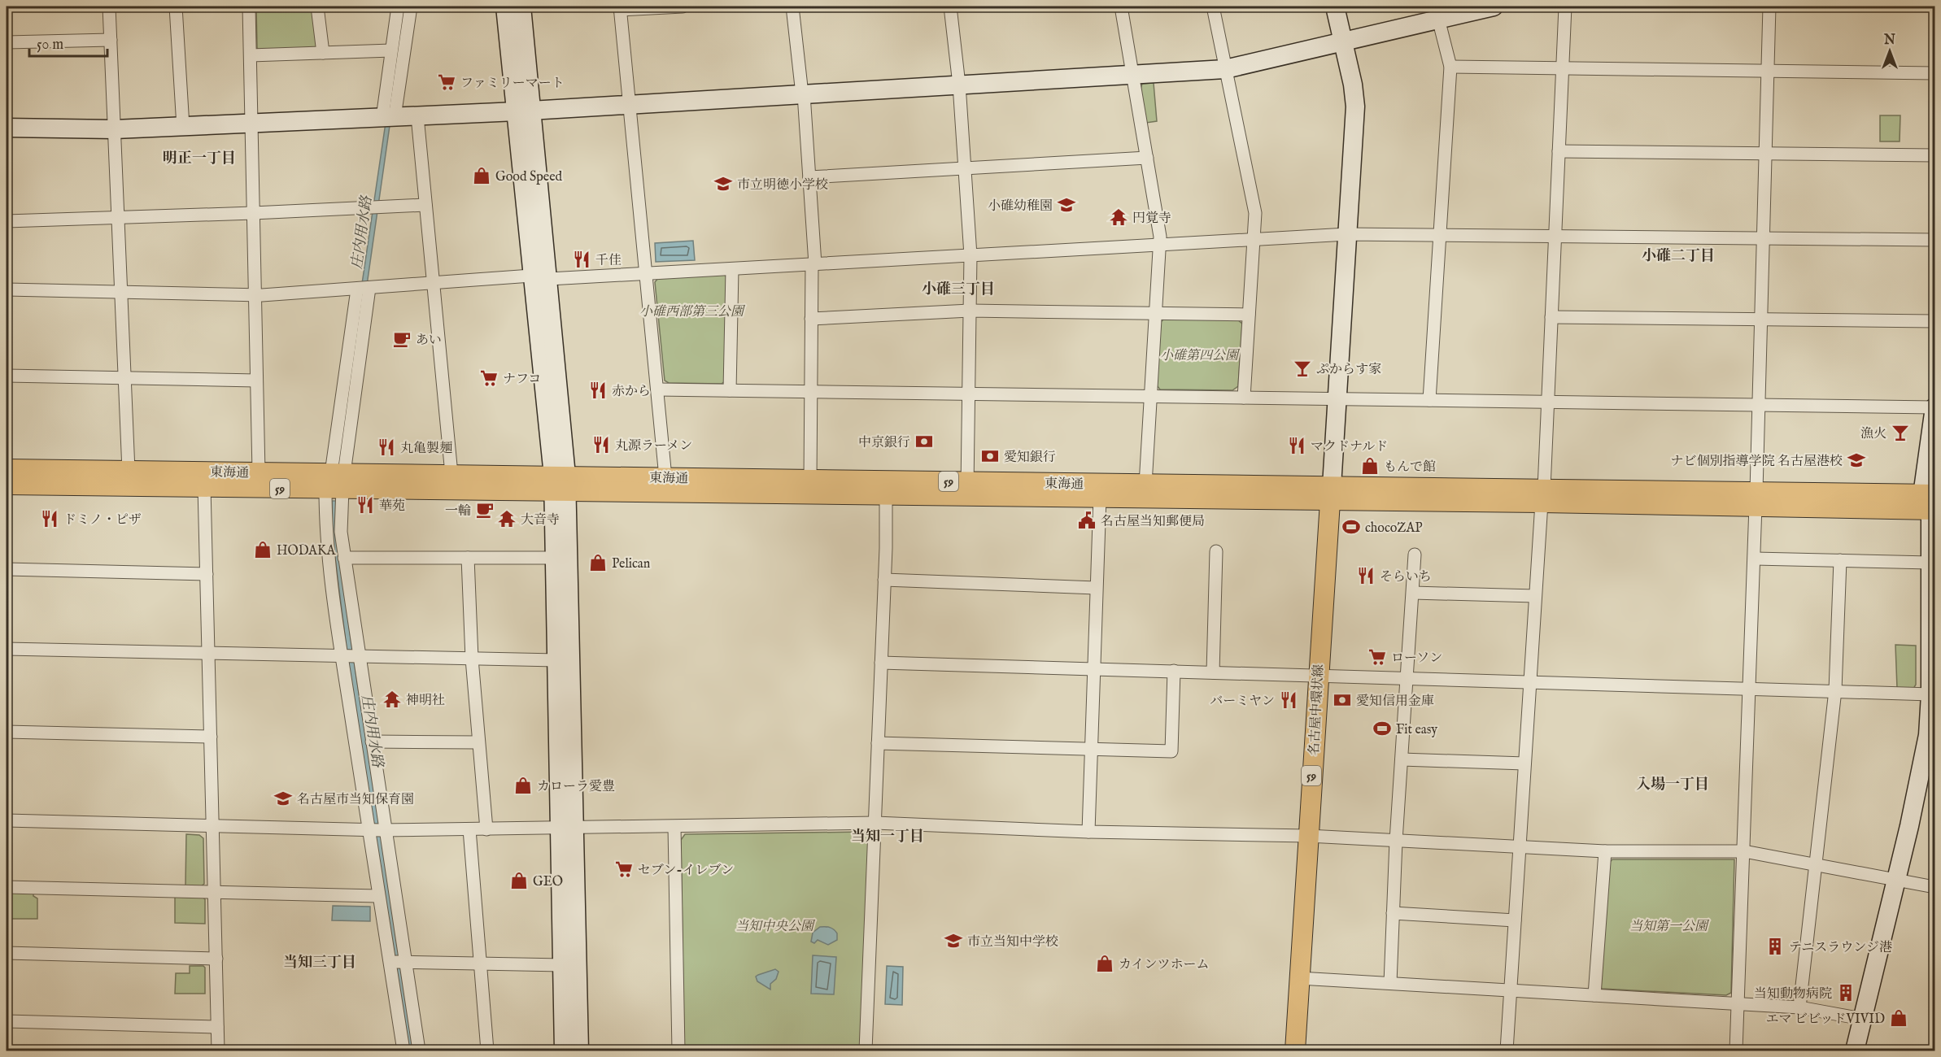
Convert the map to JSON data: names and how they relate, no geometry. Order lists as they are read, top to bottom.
{
  "streets": {
    "main road": ["東海通", "59", "名古屋中環状線"]
  },
  "crossings": [
    ["東海通", "名古屋中環状線"]
  ],
  "districts": [
    "明正一丁目",
    "小碓二丁目",
    "小碓三丁目",
    "入場一丁目",
    "当知一丁目",
    "当知三丁目"
  ],
  "water": ["庄内用水路"],
  "parks": [
    "小碓西部第三公園",
    "小碓第四公園",
    "当知中央公園",
    "当知第一公園"
  ],
  "places": {
    "supermarket": [
      "ファミリーマート",
      "ナフコ",
      "ローソン",
      "セブン-イレブン"
    ],
    "shop": [
      "Good Speed",
      "もんで館",
      "HODAKA",
      "Pelican",
      "カローラ愛豊",
      "GEO",
      "カインツホーム",
      "エマ ビビッドVIVID"
    ],
    "school or university": [
      "市立明徳小学校",
      "小碓幼稚園",
      "ナビ個別指導学院 名古屋港校",
      "名古屋市当知保育園",
      "市立当知中学校"
    ],
    "temple": ["円覚寺", "大音寺", "神明社"],
    "restaurant": [
      "千佳",
      "赤から",
      "丸源ラーメン",
      "マクドナルド",
      "丸亀製麺",
      "華苑",
      "ドミノ・ピザ",
      "そらいち",
      "バーミヤン"
    ],
    "cafe": ["あい", "一輪"],
    "bar": ["ぷからす家", "漁火"],
    "bank": ["中京銀行", "愛知銀行", "愛知信用金庫"],
    "public building": ["名古屋当知郵便局"],
    "sports": ["chocoZAP", "Fit easy"],
    "building": ["テニスラウンジ港", "当知動物病院"]
  },
  "scale_bar": "50 m",
  "north": "top"
}
